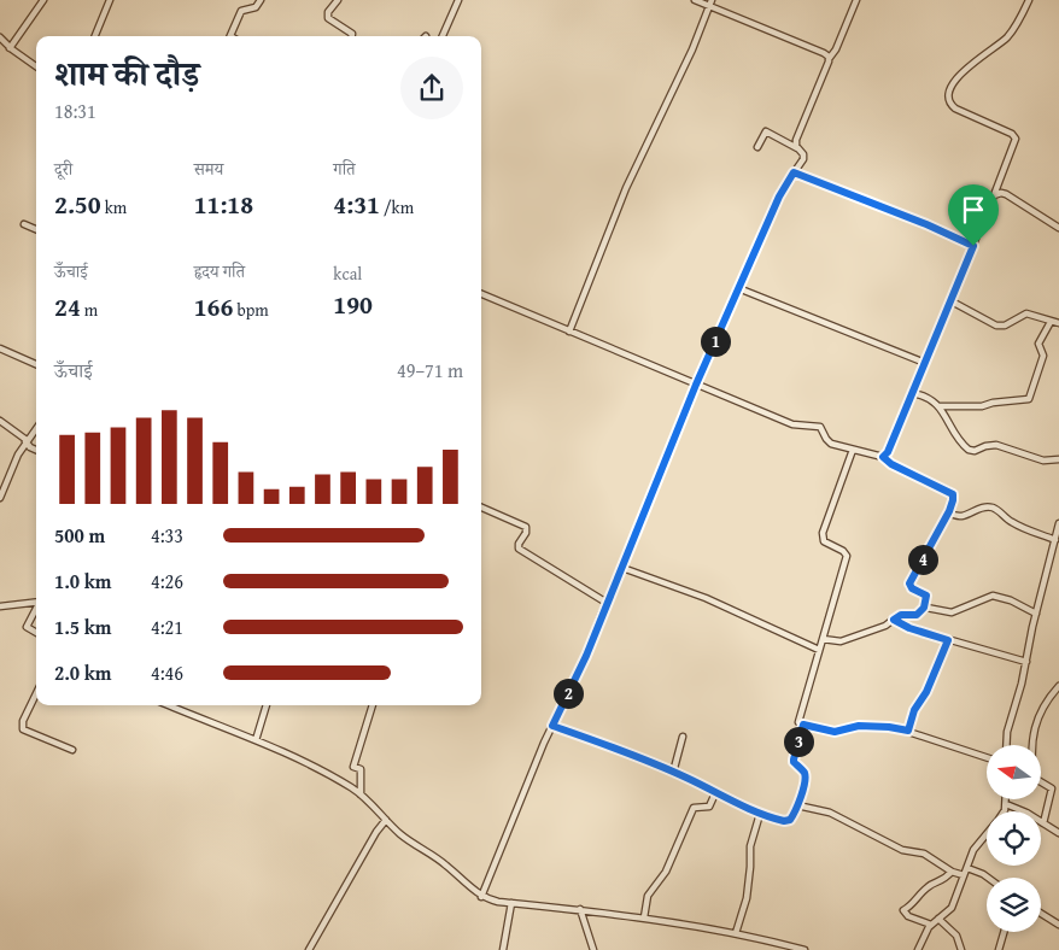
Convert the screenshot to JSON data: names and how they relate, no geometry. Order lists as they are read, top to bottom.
{
  "north": "left",
  "page": {
    "heading": ["शाम की दौड़", "18:31"],
    "stats": [
      ["दूरी", "2.50 km"],
      ["समय", "11:18"],
      ["गति", "4:31 /km"],
      ["ऊँचाई", "24 m"],
      ["हृदय गति", "166 bpm"],
      ["kcal", "190"]
    ],
    "pins": [
      "1",
      "4",
      "2",
      "3"
    ],
    "chart": ["ऊँचाई", "49–71 m"],
    "list": [
      {
        "name": "500 m",
        "note": "4:33"
      },
      {
        "name": "1.0 km",
        "note": "4:26"
      },
      {
        "name": "1.5 km",
        "note": "4:21"
      },
      {
        "name": "2.0 km",
        "note": "4:46"
      }
    ]
  }
}
